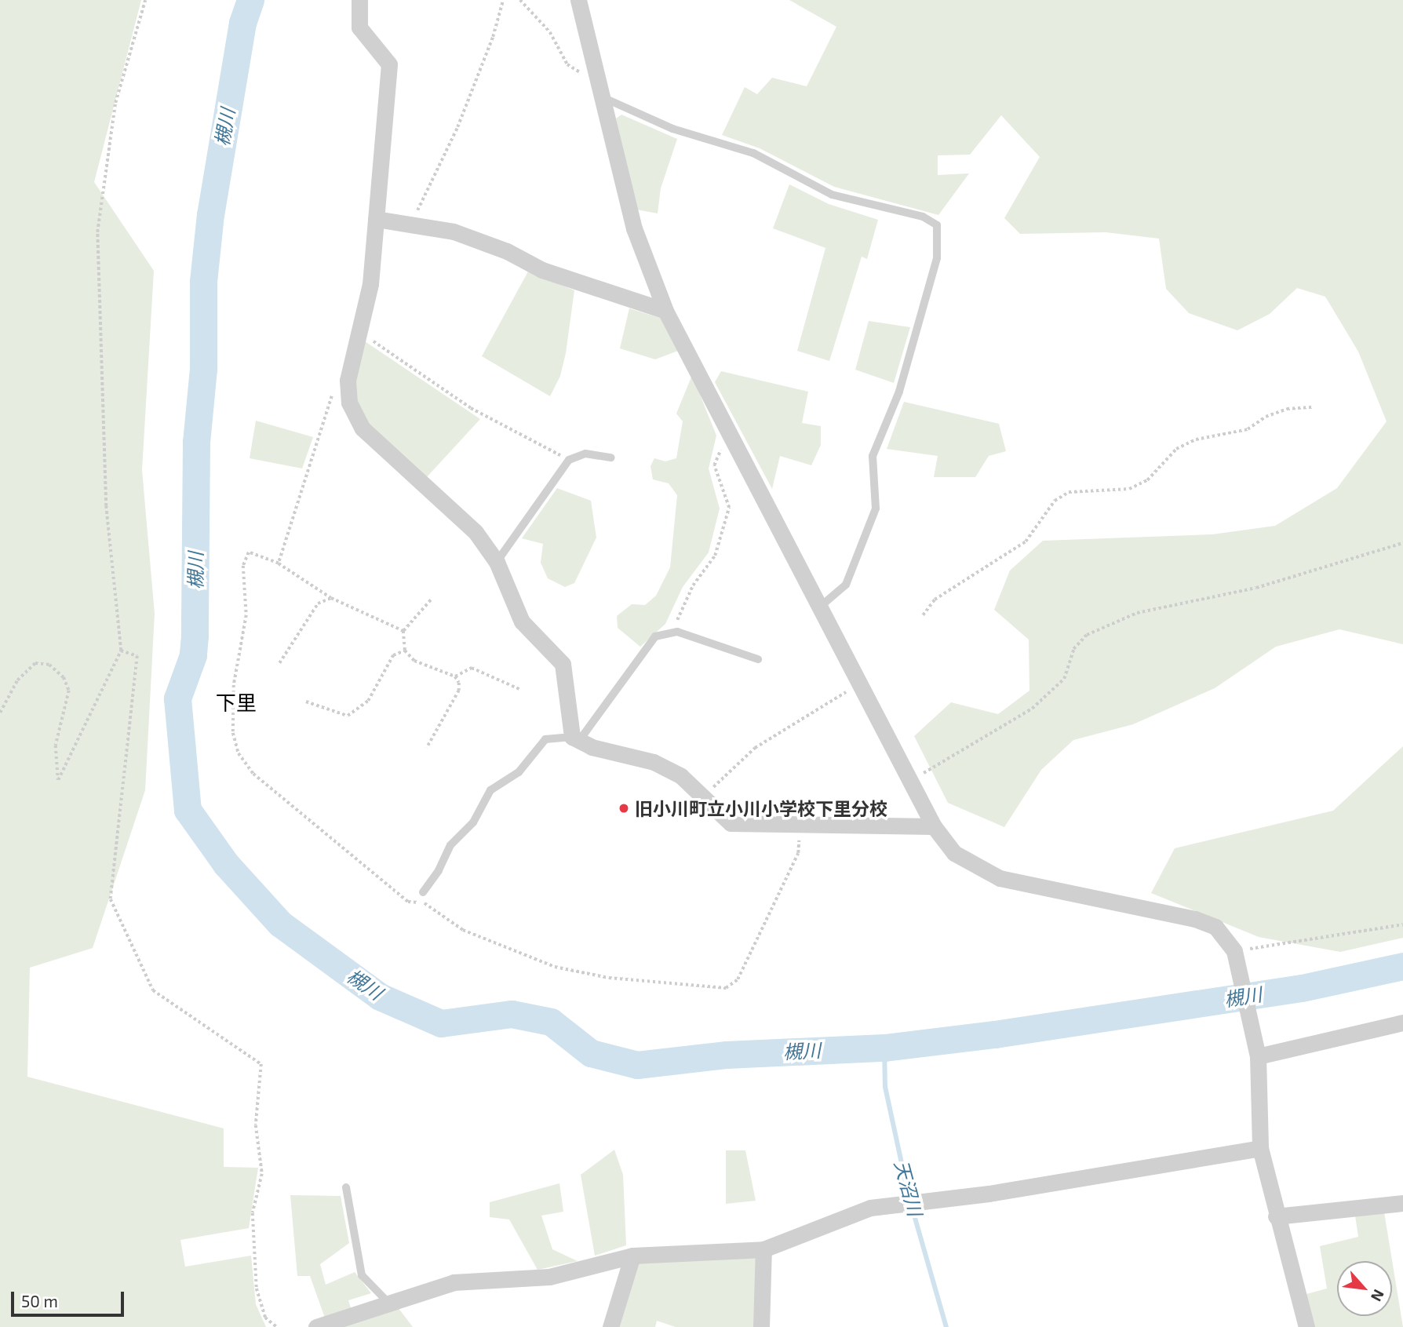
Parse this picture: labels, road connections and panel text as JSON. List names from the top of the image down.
{
  "districts": ["下里"],
  "water": ["槻川", "天沼川"],
  "places": ["旧小川町立小川小学校下里分校"],
  "scale_bar": "50 m",
  "north": "bottom right"
}
